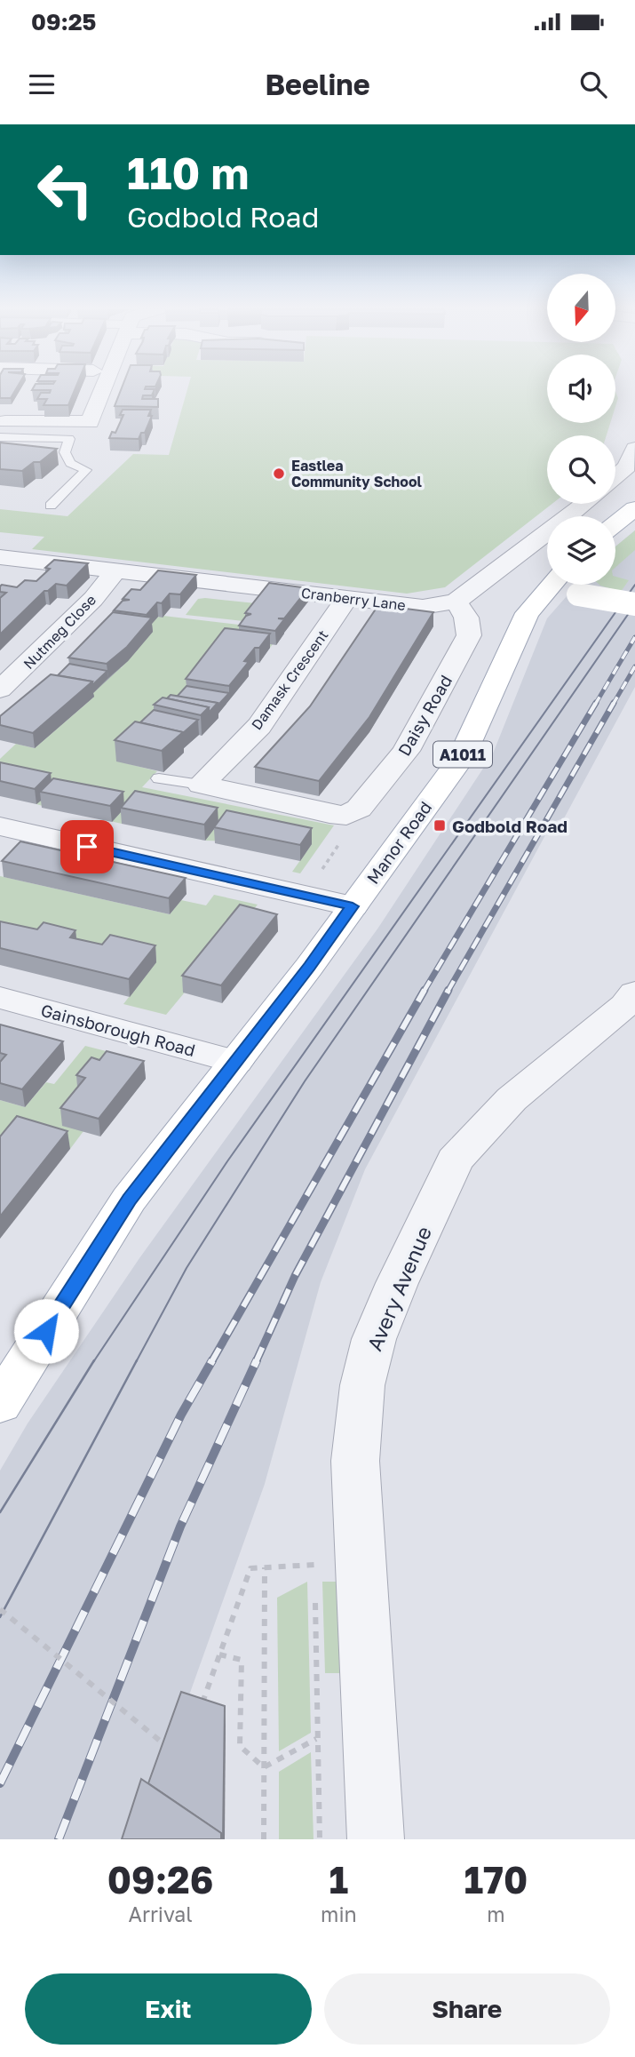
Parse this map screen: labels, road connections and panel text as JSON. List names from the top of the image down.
{
  "streets": {
    "main road": ["A1011", "Manor Road"],
    "street": [
      "Cranberry Lane",
      "Nutmeg Close",
      "Damask Crescent",
      "Daisy Road",
      "Gainsborough Road",
      "Avery Avenue"
    ]
  },
  "crossings": [
    ["Cranberry Lane", "Nutmeg Close"],
    ["Cranberry Lane", "Damask Crescent"],
    ["Cranberry Lane", "Daisy Road"],
    ["Manor Road", "Gainsborough Road"]
  ],
  "places": {
    "other": ["Eastlea Community School"],
    "transit": ["Godbold Road"]
  },
  "north": "bottom",
  "page": {
    "status": "09:25",
    "header": "Beeline",
    "turn": ["110 m", "Godbold Road"],
    "eta": [
      "09:26",
      "Arrival",
      "1",
      "min",
      "170",
      "m"
    ],
    "buttons": ["Exit", "Share"]
  }
}
